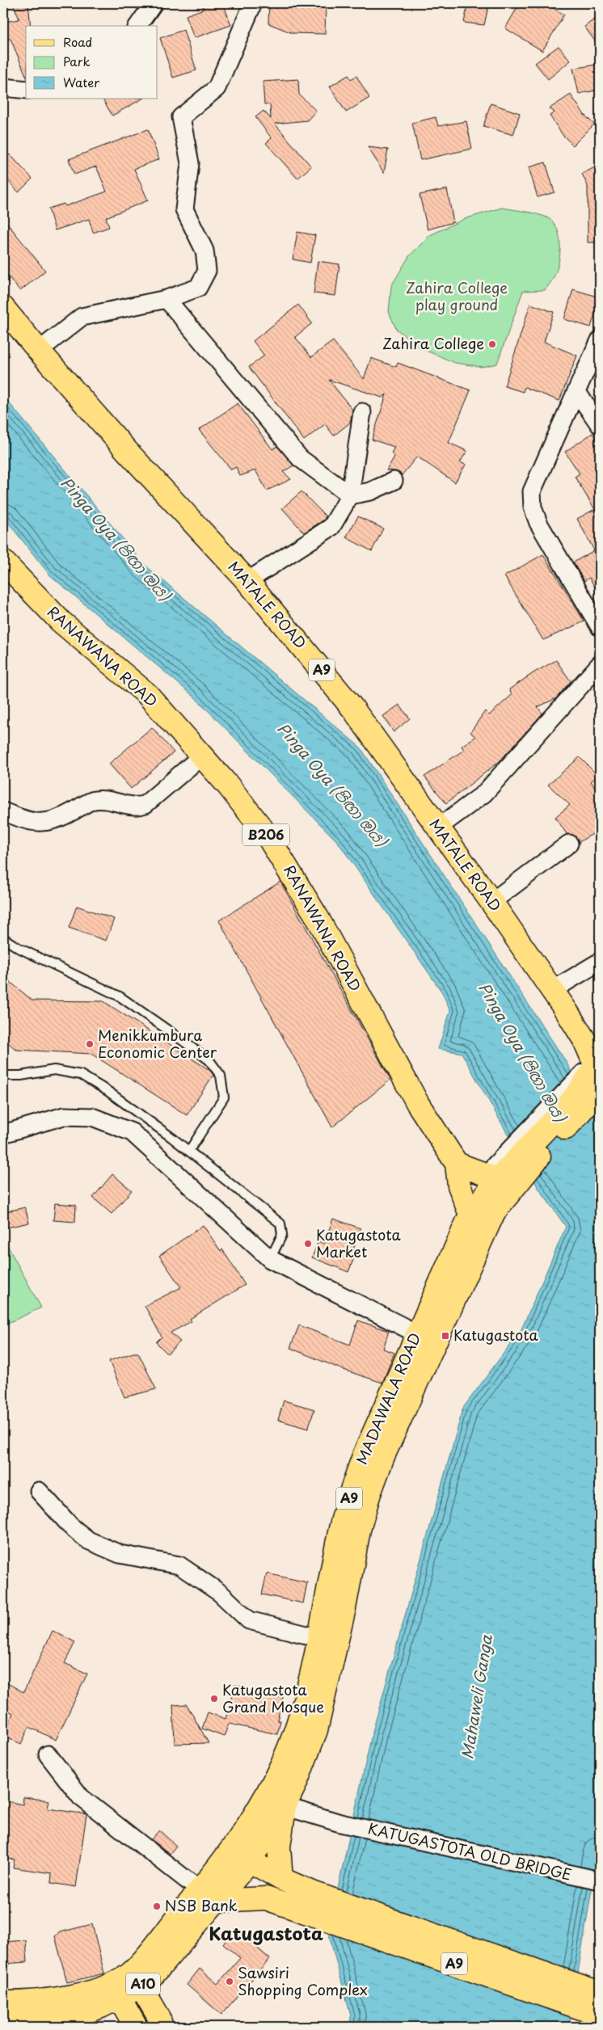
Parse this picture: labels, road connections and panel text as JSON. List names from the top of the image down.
{
  "streets": {
    "main road": [
      "MATALE ROAD",
      "RANAWANA ROAD",
      "A9",
      "B206",
      "MADAWALA ROAD",
      "A10"
    ],
    "street": ["KATUGASTOTA OLD BRIDGE"]
  },
  "crossings": [
    ["MATALE ROAD", "MADAWALA ROAD"],
    ["RANAWANA ROAD", "B206"],
    ["B206", "MADAWALA ROAD"],
    ["MADAWALA ROAD", "KATUGASTOTA OLD BRIDGE"],
    ["MADAWALA ROAD", "A10"]
  ],
  "districts": ["Katugastota"],
  "water": ["Pinga Oya (පිඟා ඔය)", "Mahaweli Ganga"],
  "parks": ["Zahira College play ground"],
  "places": {
    "other": [
      "Zahira College",
      "Menikkumbura Economic Center",
      "Katugastota Market",
      "Katugastota Grand Mosque",
      "NSB Bank",
      "Sawsiri Shopping Complex"
    ],
    "transit": ["Katugastota"]
  },
  "legend": ["Road", "Park", "Water"]
}
